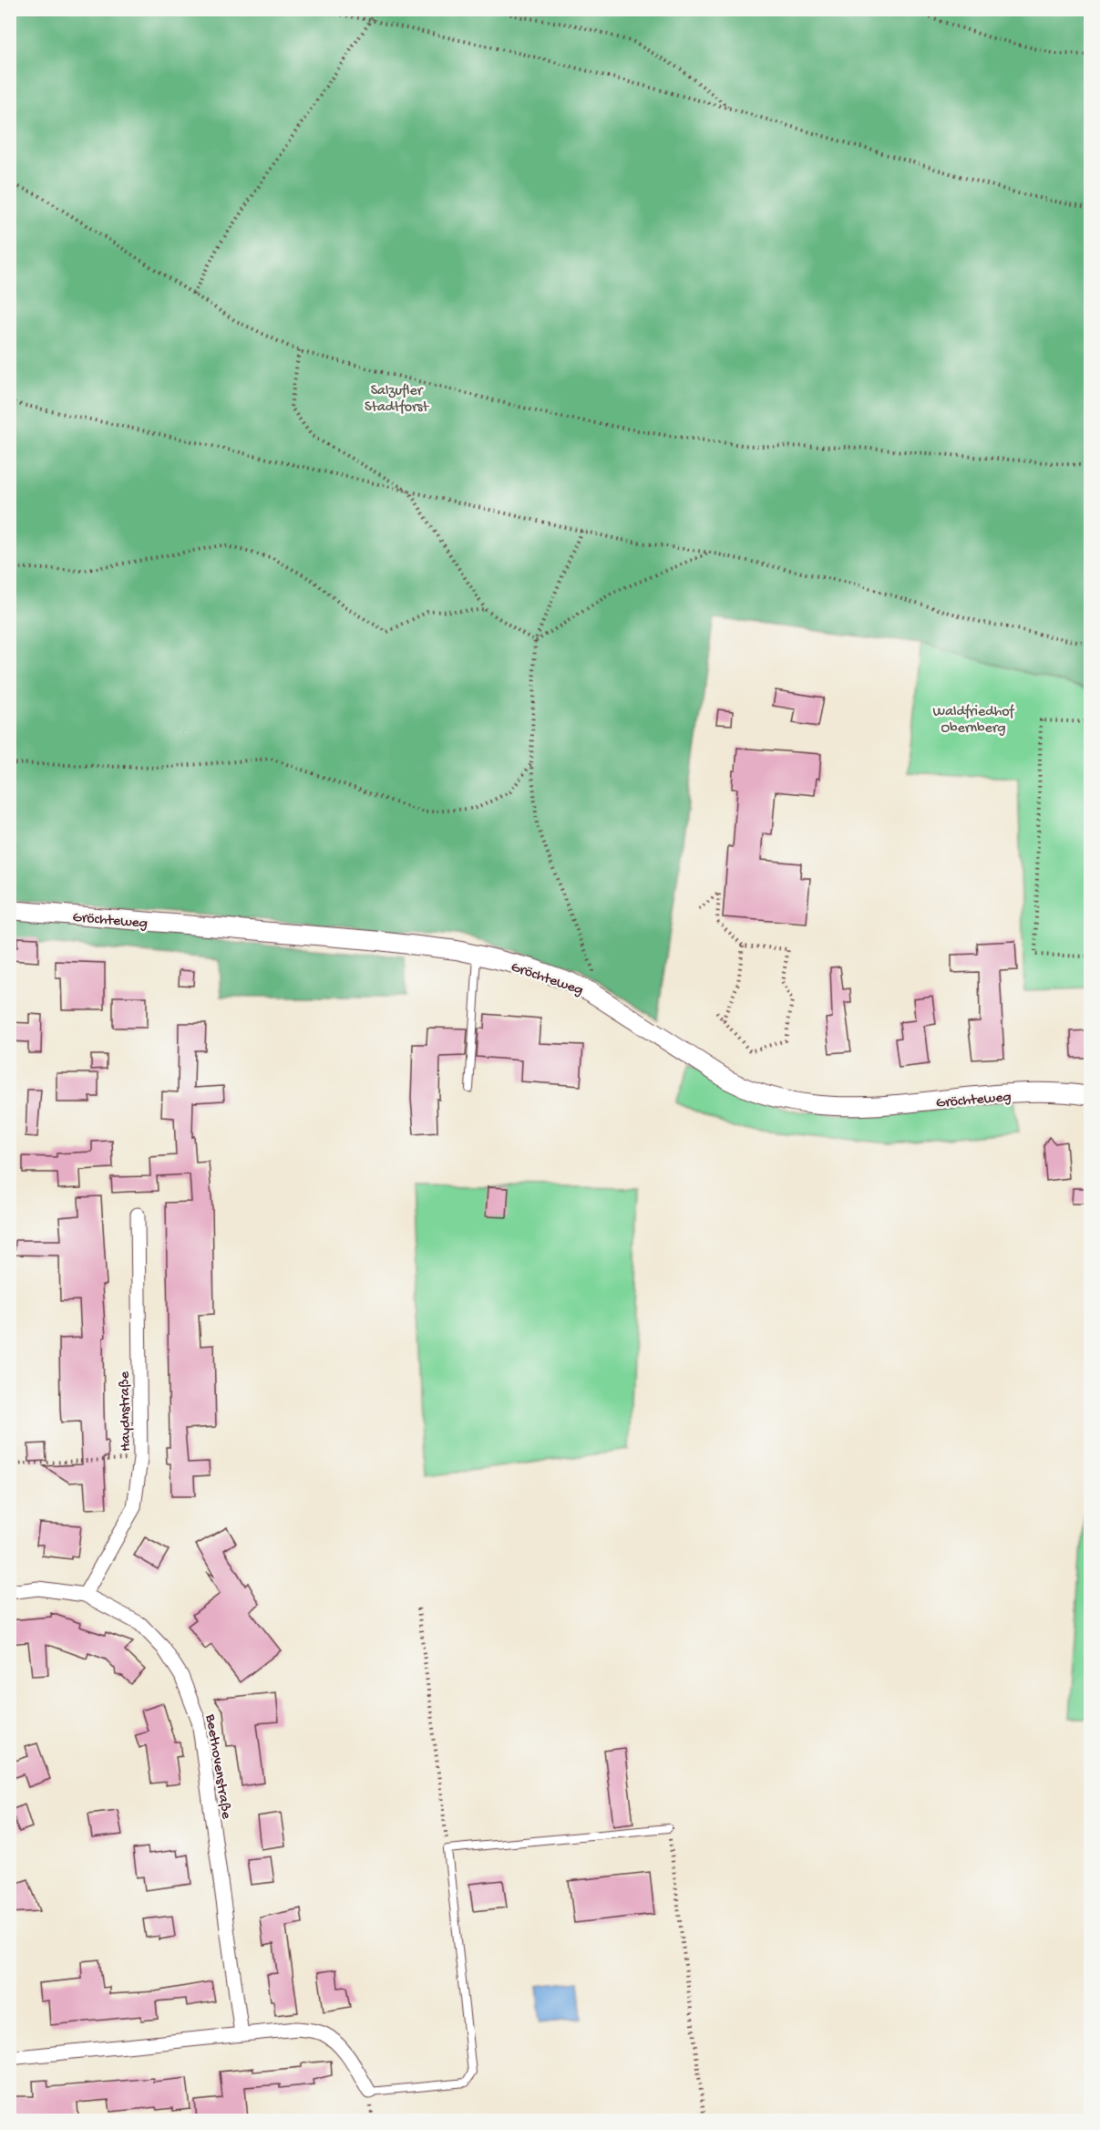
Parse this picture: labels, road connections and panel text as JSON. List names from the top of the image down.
{
  "streets": {
    "street": ["Gröchteweg", "Haydnstraße", "Beethovenstraße"]
  },
  "crossings": [
    ["Haydnstraße", "Beethovenstraße"]
  ],
  "parks": ["Salzufler Stadtforst", "Waldfriedhof Obernberg"]
}
